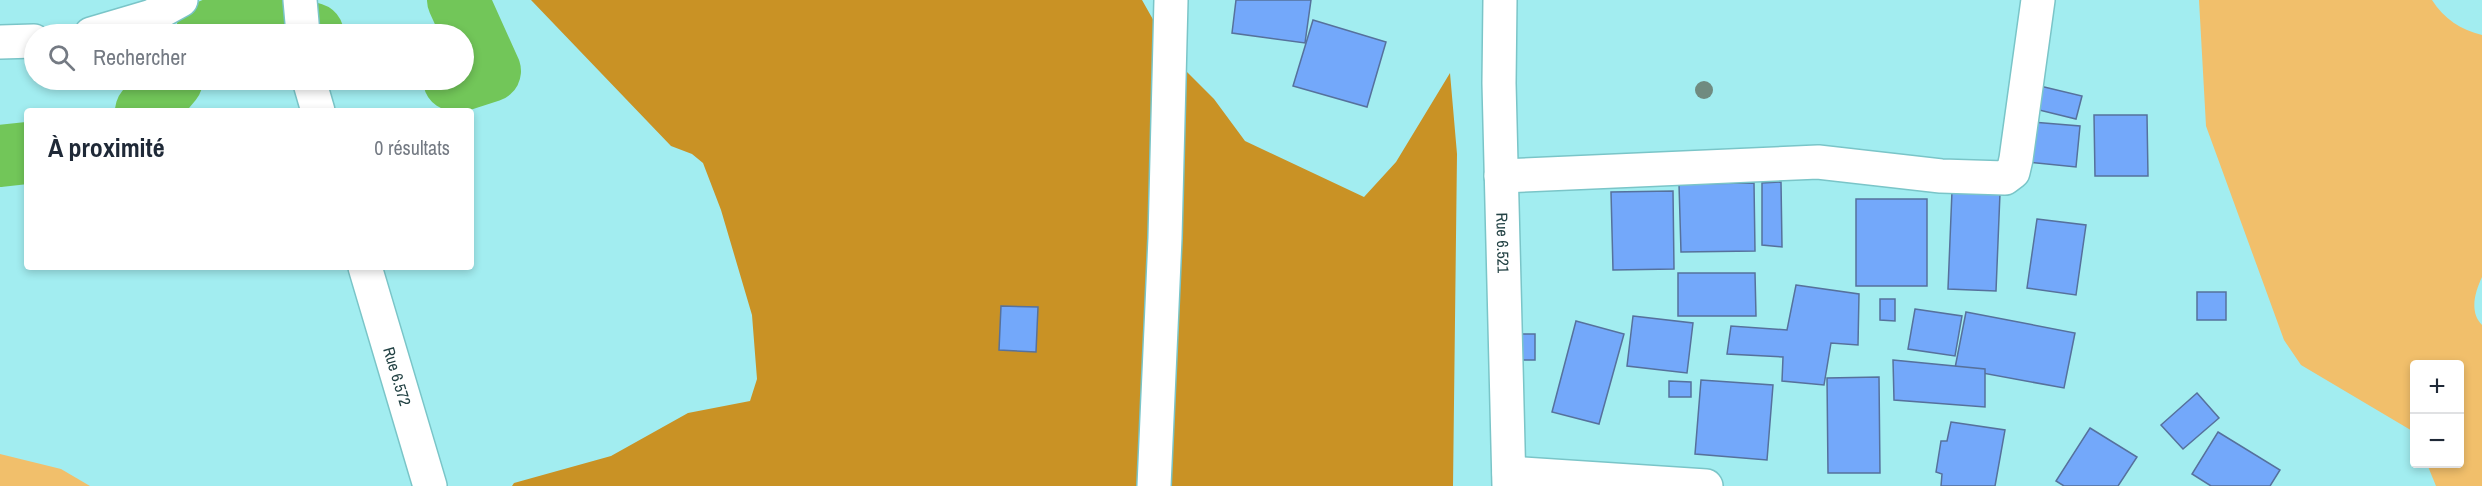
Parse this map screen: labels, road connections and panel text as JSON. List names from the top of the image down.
{
  "streets": {
    "street": ["Rue 6.521", "Rue 6.572"]
  },
  "page": {
    "search": "Rechercher",
    "heading": ["À proximité", "0 résultats"],
    "map_buttons": ["+", "−"]
  }
}
